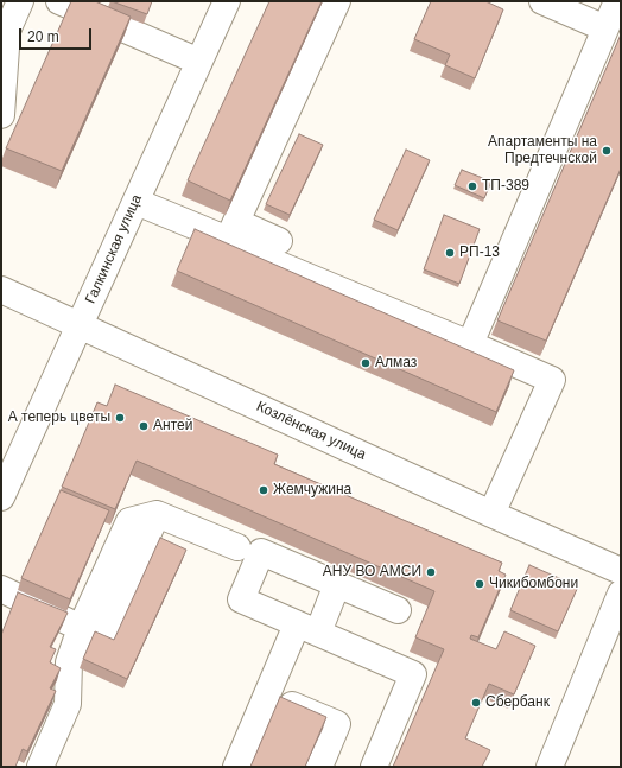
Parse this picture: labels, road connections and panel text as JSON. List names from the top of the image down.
{
  "streets": {
    "street": ["Галкинская улица", "Козлёнская улица"]
  },
  "crossings": [
    ["Галкинская улица", "Козлёнская улица"]
  ],
  "places": [
    "Апартаменты на Предтечнской",
    "ТП-389",
    "РП-13",
    "Алмаз",
    "А теперь цветы",
    "Антей",
    "Жемчужина",
    "АНУ ВО АМСИ",
    "Чикибомбони",
    "Сбербанк"
  ],
  "scale_bar": "20 m"
}
